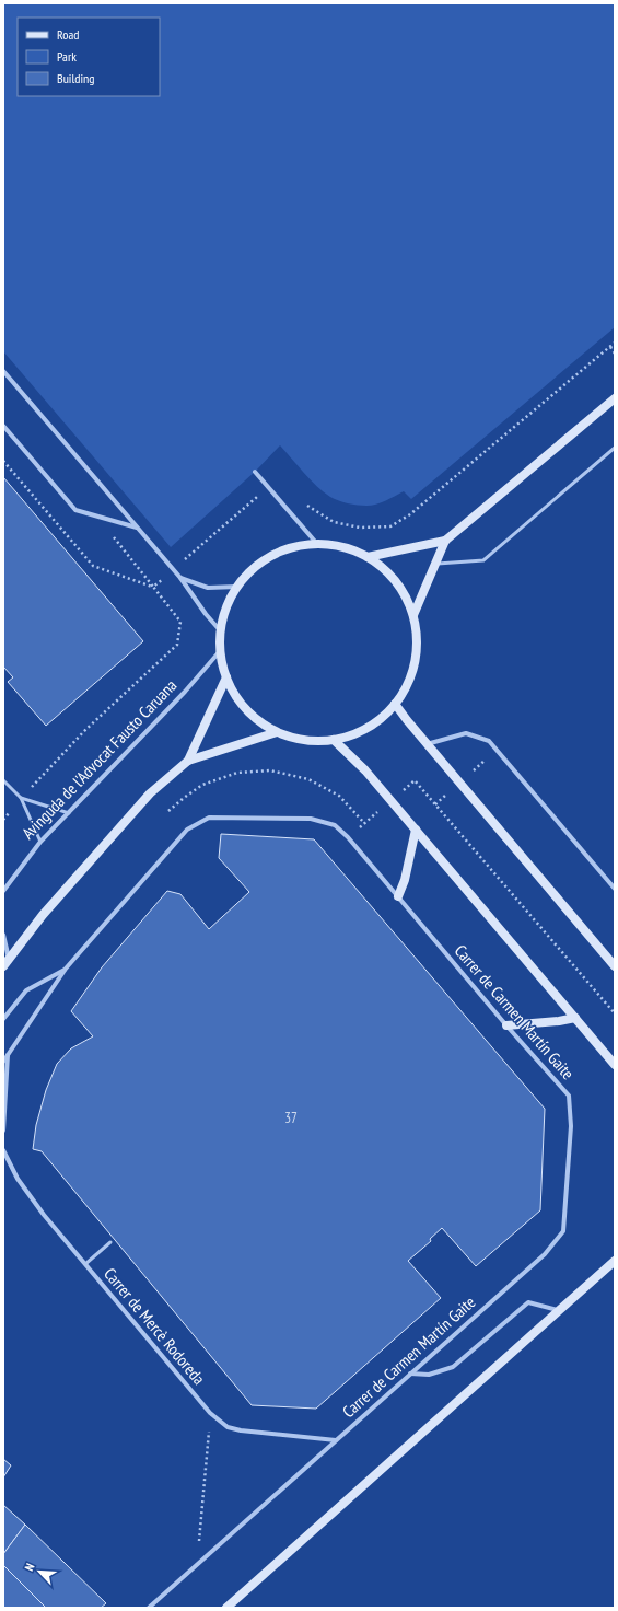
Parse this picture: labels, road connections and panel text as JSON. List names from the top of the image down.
{
  "streets": {
    "street": ["Avinguda de l'Advocat Fausto Caruana", "Carrer de Carmen Martín Gaite", "Carrer de Mercè Rodoreda"]
  },
  "crossings": [
    ["Carrer de Carmen Martín Gaite", "Carrer de Mercè Rodoreda"]
  ],
  "house_numbers": ["37"],
  "legend": ["Road", "Park", "Building"],
  "north": "top left"
}
